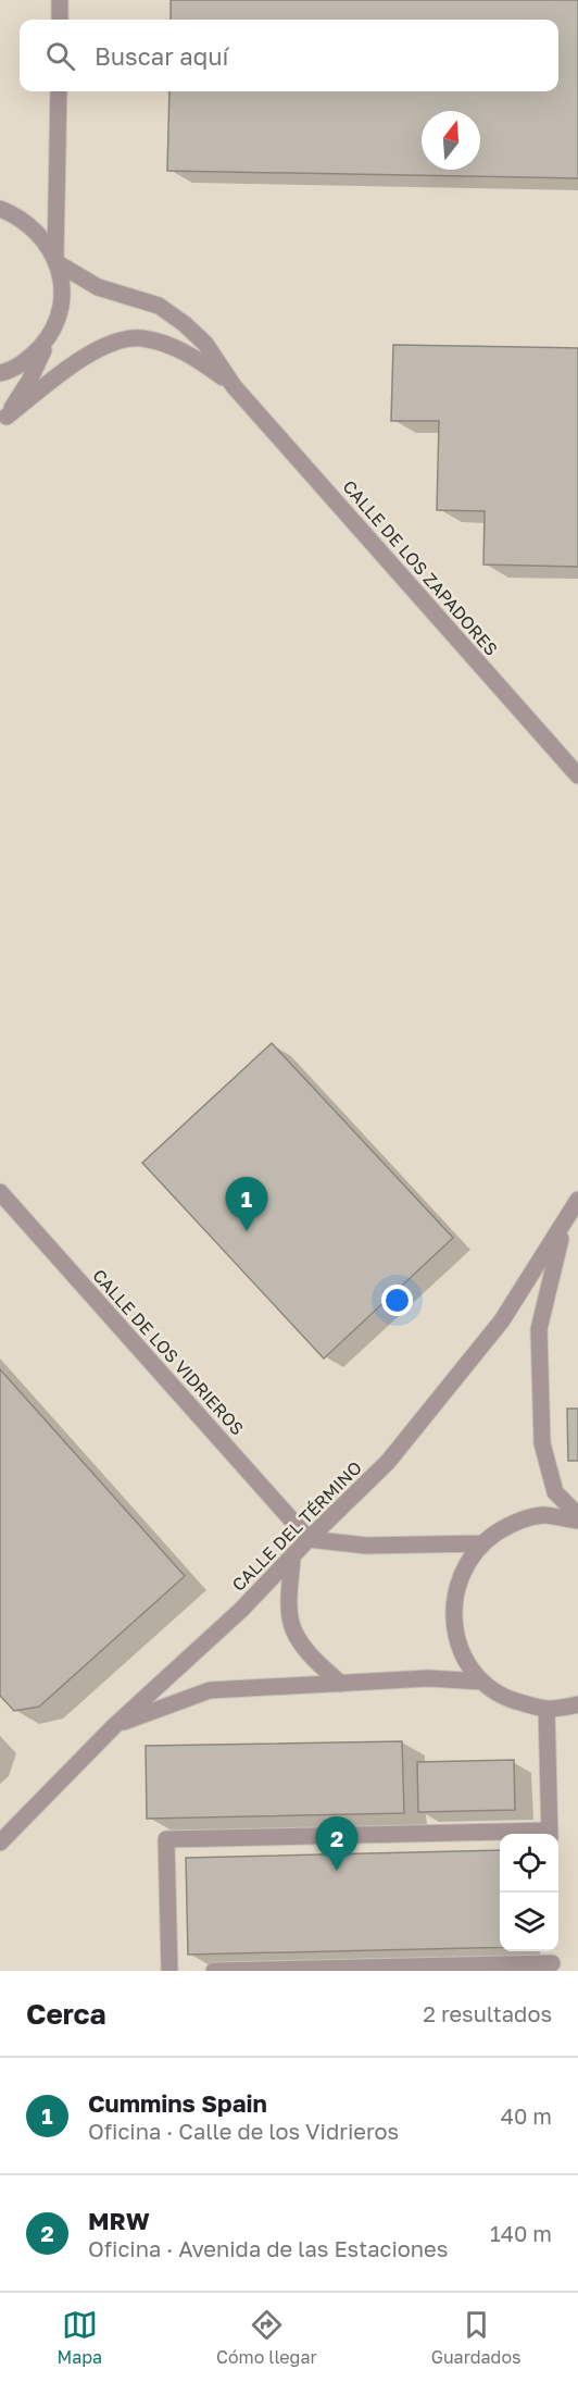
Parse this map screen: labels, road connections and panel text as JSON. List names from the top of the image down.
{
  "streets": {
    "street": ["CALLE DE LOS ZAPADORES", "CALLE DE LOS VIDRIEROS", "CALLE DEL TÉRMINO"]
  },
  "crossings": [
    ["CALLE DE LOS VIDRIEROS", "CALLE DEL TÉRMINO"]
  ],
  "north": "top",
  "page": {
    "search": "Buscar aquí",
    "pins": ["1", "2"],
    "heading": ["Cerca", "2 resultados"],
    "list": [
      {
        "mark": "1",
        "name": "Cummins Spain",
        "note": "Oficina · Calle de los Vidrieros",
        "value": "40 m"
      },
      {
        "mark": "2",
        "name": "MRW",
        "note": "Oficina · Avenida de las Estaciones",
        "value": "140 m"
      }
    ],
    "nav": ["Mapa", "Cómo llegar", "Guardados"]
  }
}
